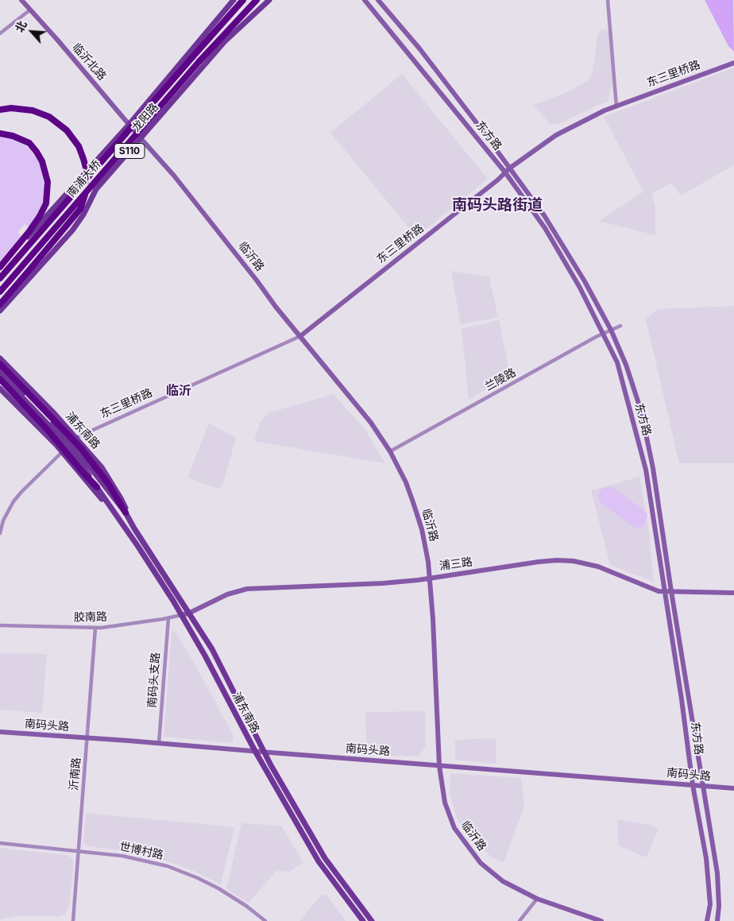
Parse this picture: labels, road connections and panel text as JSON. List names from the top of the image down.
{
  "streets": {
    "highway": ["南浦大桥"],
    "main road": ["龙阳路", "S110", "浦东南路"],
    "street": [
      "临沂北路",
      "东三里桥路",
      "东方路",
      "临沂路",
      "兰陵路",
      "浦三路",
      "胶南路",
      "南码头支路",
      "南码头路",
      "沂南路",
      "世博村路"
    ]
  },
  "crossings": [
    ["临沂北路", "龙阳路"],
    ["临沂北路", "临沂路"],
    ["东三里桥路", "东方路"],
    ["东三里桥路", "临沂路"],
    ["东三里桥路", "浦东南路"],
    ["龙阳路", "临沂路"],
    ["东方路", "兰陵路"],
    ["东方路", "浦三路"],
    ["东方路", "南码头路"],
    ["临沂路", "兰陵路"],
    ["临沂路", "浦三路"],
    ["临沂路", "南码头路"],
    ["浦东南路", "浦三路"],
    ["浦东南路", "胶南路"],
    ["浦东南路", "南码头路"],
    ["浦三路", "胶南路"],
    ["胶南路", "南码头支路"],
    ["胶南路", "沂南路"],
    ["南码头支路", "南码头路"],
    ["南码头路", "沂南路"],
    ["沂南路", "世博村路"]
  ],
  "districts": ["南码头路街道", "临沂"],
  "north": "top left"
}
